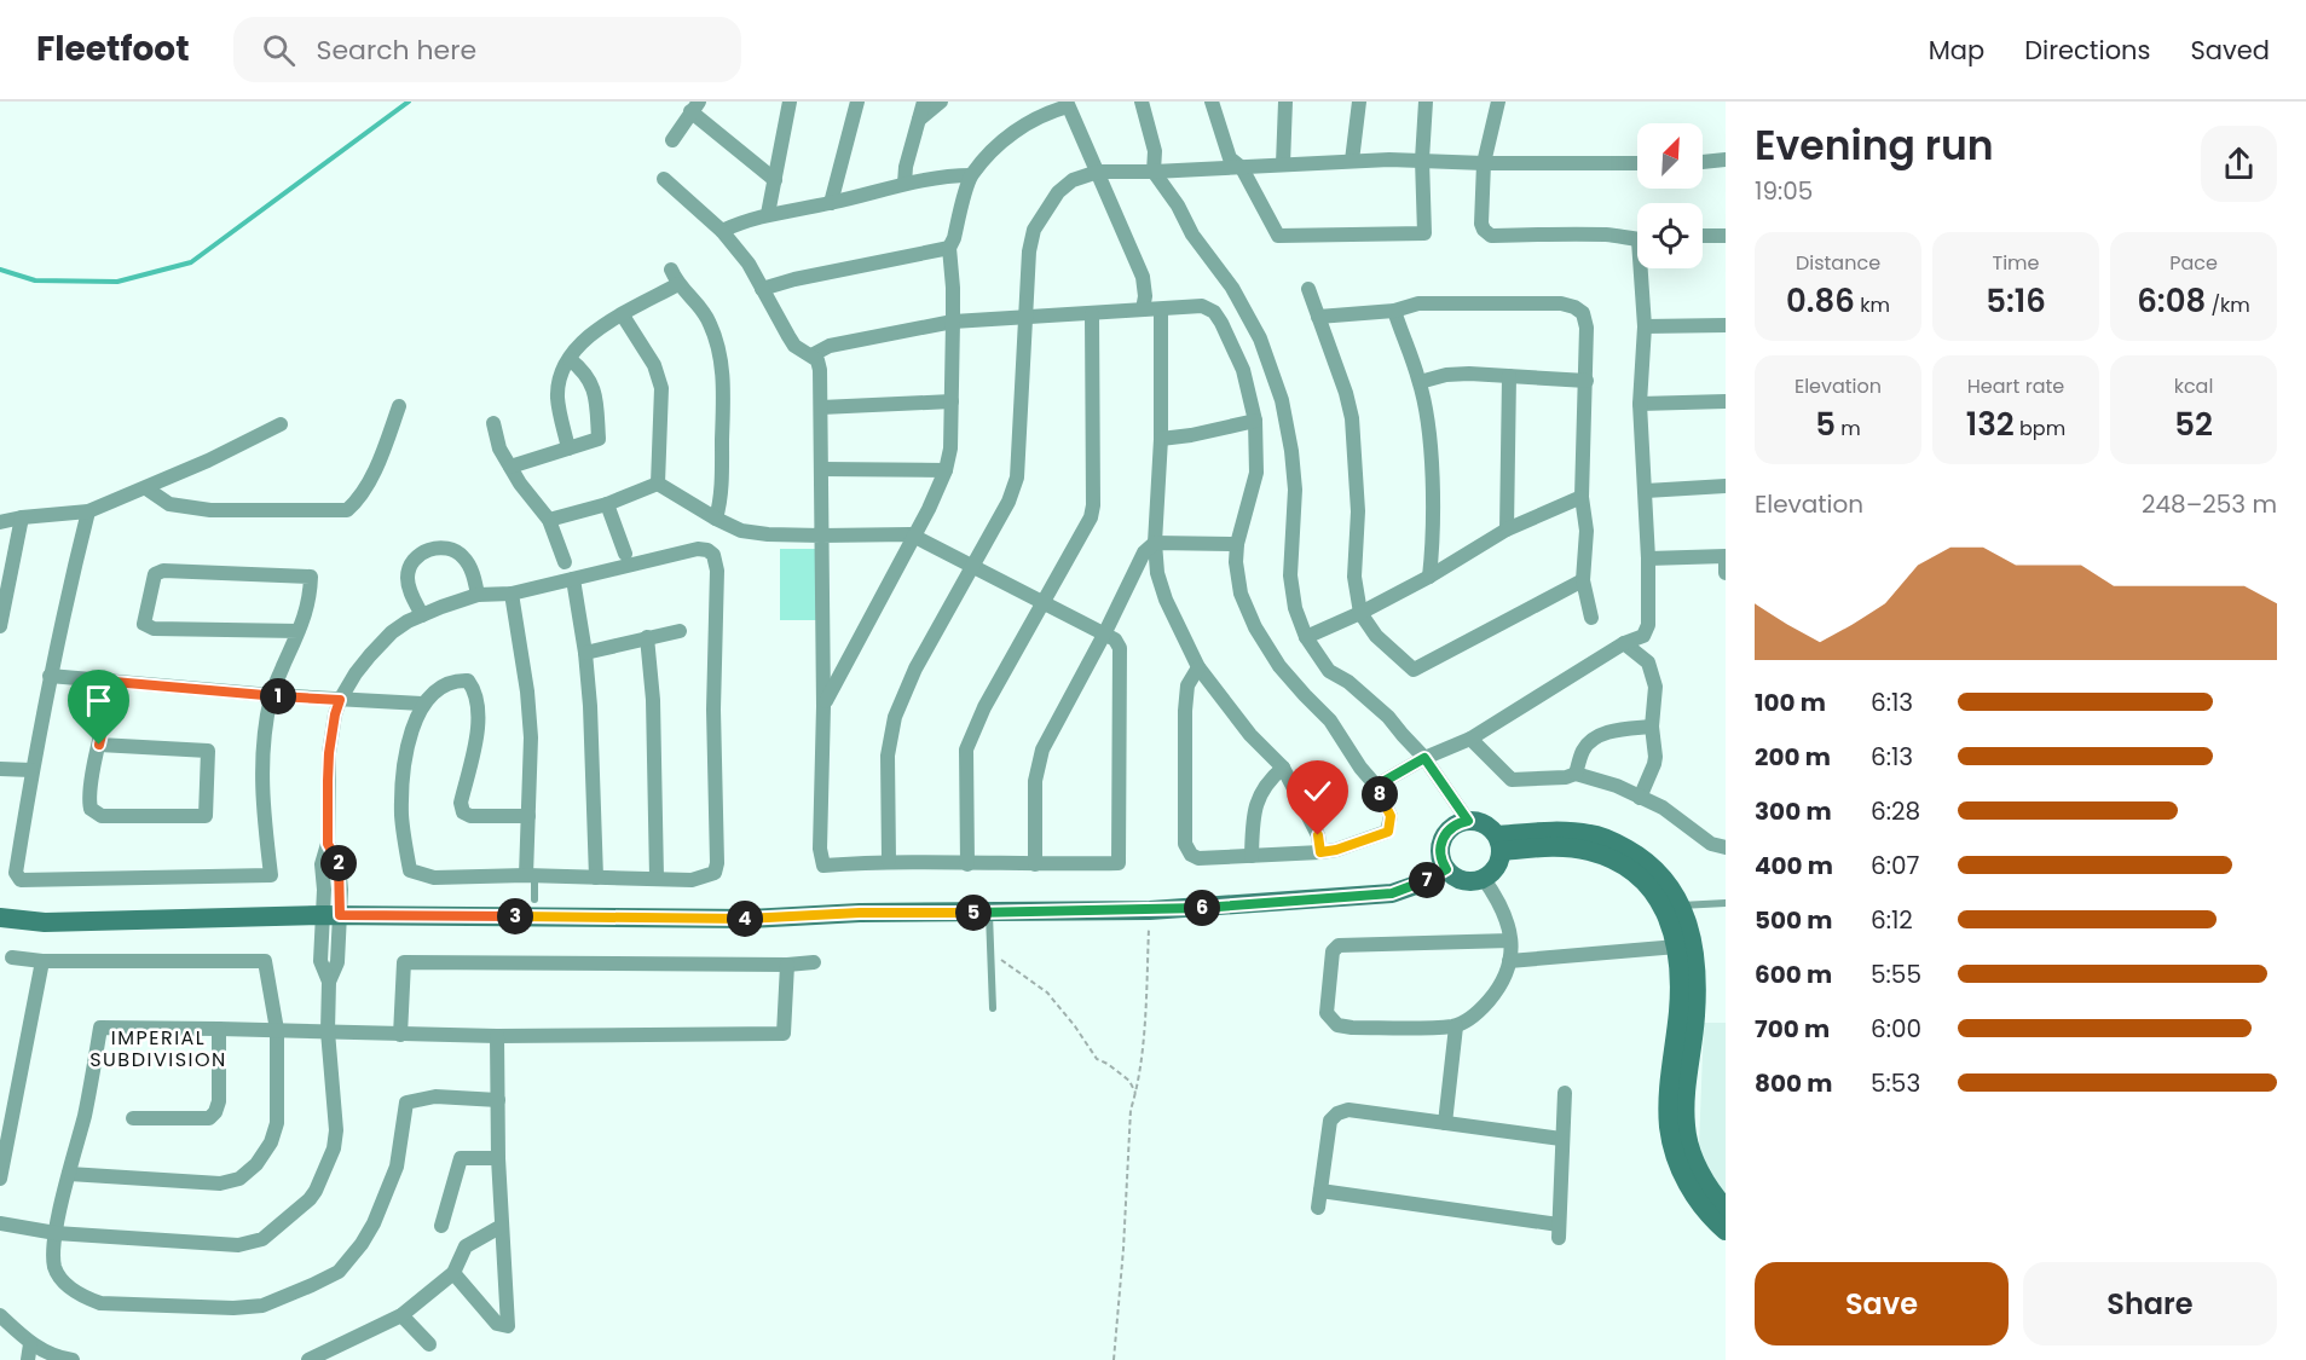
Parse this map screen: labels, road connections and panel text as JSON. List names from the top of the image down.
{
  "districts": ["IMPERIAL SUBDIVISION"],
  "north": "top right",
  "page": {
    "header": "Fleetfoot",
    "search": "Search here",
    "nav": ["Map", "Directions", "Saved"],
    "heading": ["Evening run", "19:05"],
    "stats": [
      ["Distance", "0.86 km"],
      ["Time", "5:16"],
      ["Pace", "6:08 /km"],
      ["Elevation", "5 m"],
      ["Heart rate", "132 bpm"],
      ["kcal", "52"]
    ],
    "chart": ["Elevation", "248–253 m"],
    "list": [
      {
        "name": "100 m",
        "note": "6:13"
      },
      {
        "name": "200 m",
        "note": "6:13"
      },
      {
        "name": "300 m",
        "note": "6:28"
      },
      {
        "name": "400 m",
        "note": "6:07"
      },
      {
        "name": "500 m",
        "note": "6:12"
      },
      {
        "name": "600 m",
        "note": "5:55"
      },
      {
        "name": "700 m",
        "note": "6:00"
      },
      {
        "name": "800 m",
        "note": "5:53"
      }
    ],
    "pins": [
      "1",
      "8",
      "2",
      "7",
      "6",
      "5",
      "3",
      "4"
    ],
    "buttons": ["Save", "Share"]
  }
}
